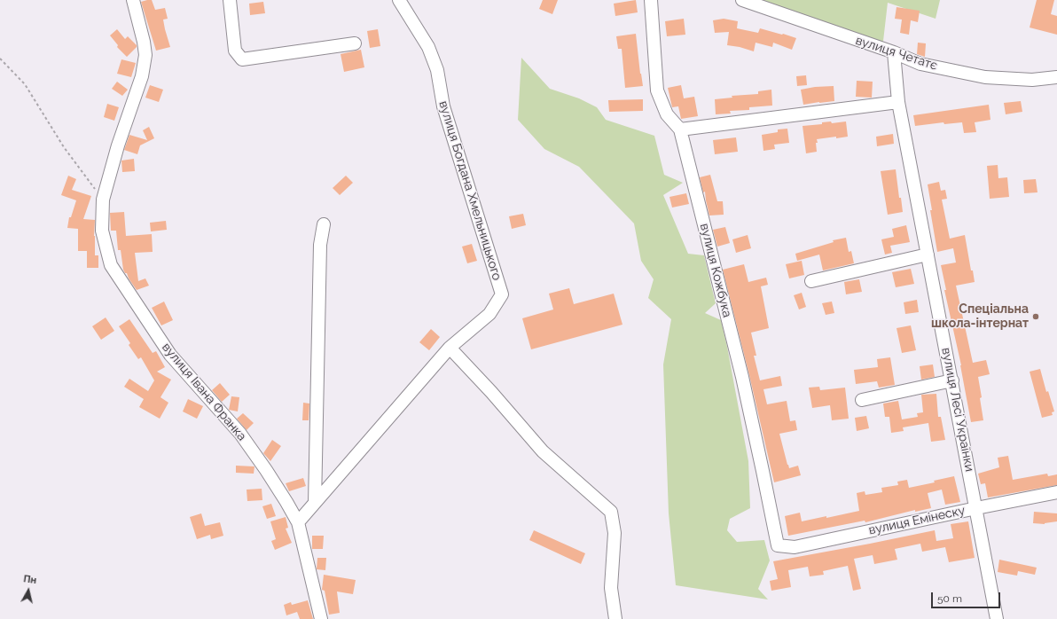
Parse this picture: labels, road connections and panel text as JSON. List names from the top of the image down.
{
  "streets": {
    "street": [
      "вулиця Четатє",
      "вулиця Богдана Хмельницького",
      "вулиця Кожбука",
      "вулиця Івана Франка",
      "вулиця Лесі Українки",
      "вулиця Емінеску"
    ]
  },
  "crossings": [
    ["вулиця Четатє", "вулиця Лесі Українки"],
    ["вулиця Богдана Хмельницького", "вулиця Івана Франка"],
    ["вулиця Кожбука", "вулиця Емінеску"],
    ["вулиця Лесі Українки", "вулиця Емінеску"]
  ],
  "places": ["Спеціальна школа-інтернат"],
  "scale_bar": "50 m",
  "north": "top"
}
